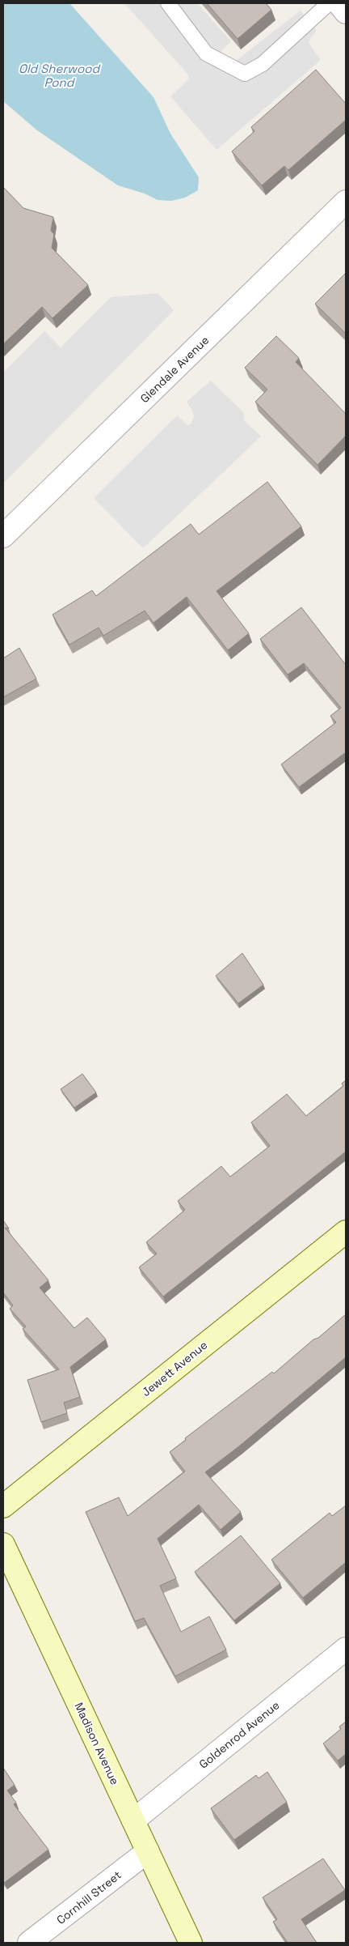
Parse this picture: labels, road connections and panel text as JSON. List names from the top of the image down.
{
  "streets": {
    "main road": ["Jewett Avenue", "Madison Avenue"],
    "street": ["Glendale Avenue", "Goldenrod Avenue", "Cornhill Street"]
  },
  "crossings": [
    ["Goldenrod Avenue", "Madison Avenue"],
    ["Madison Avenue", "Cornhill Street"]
  ],
  "water": ["Old Sherwood Pond"]
}
